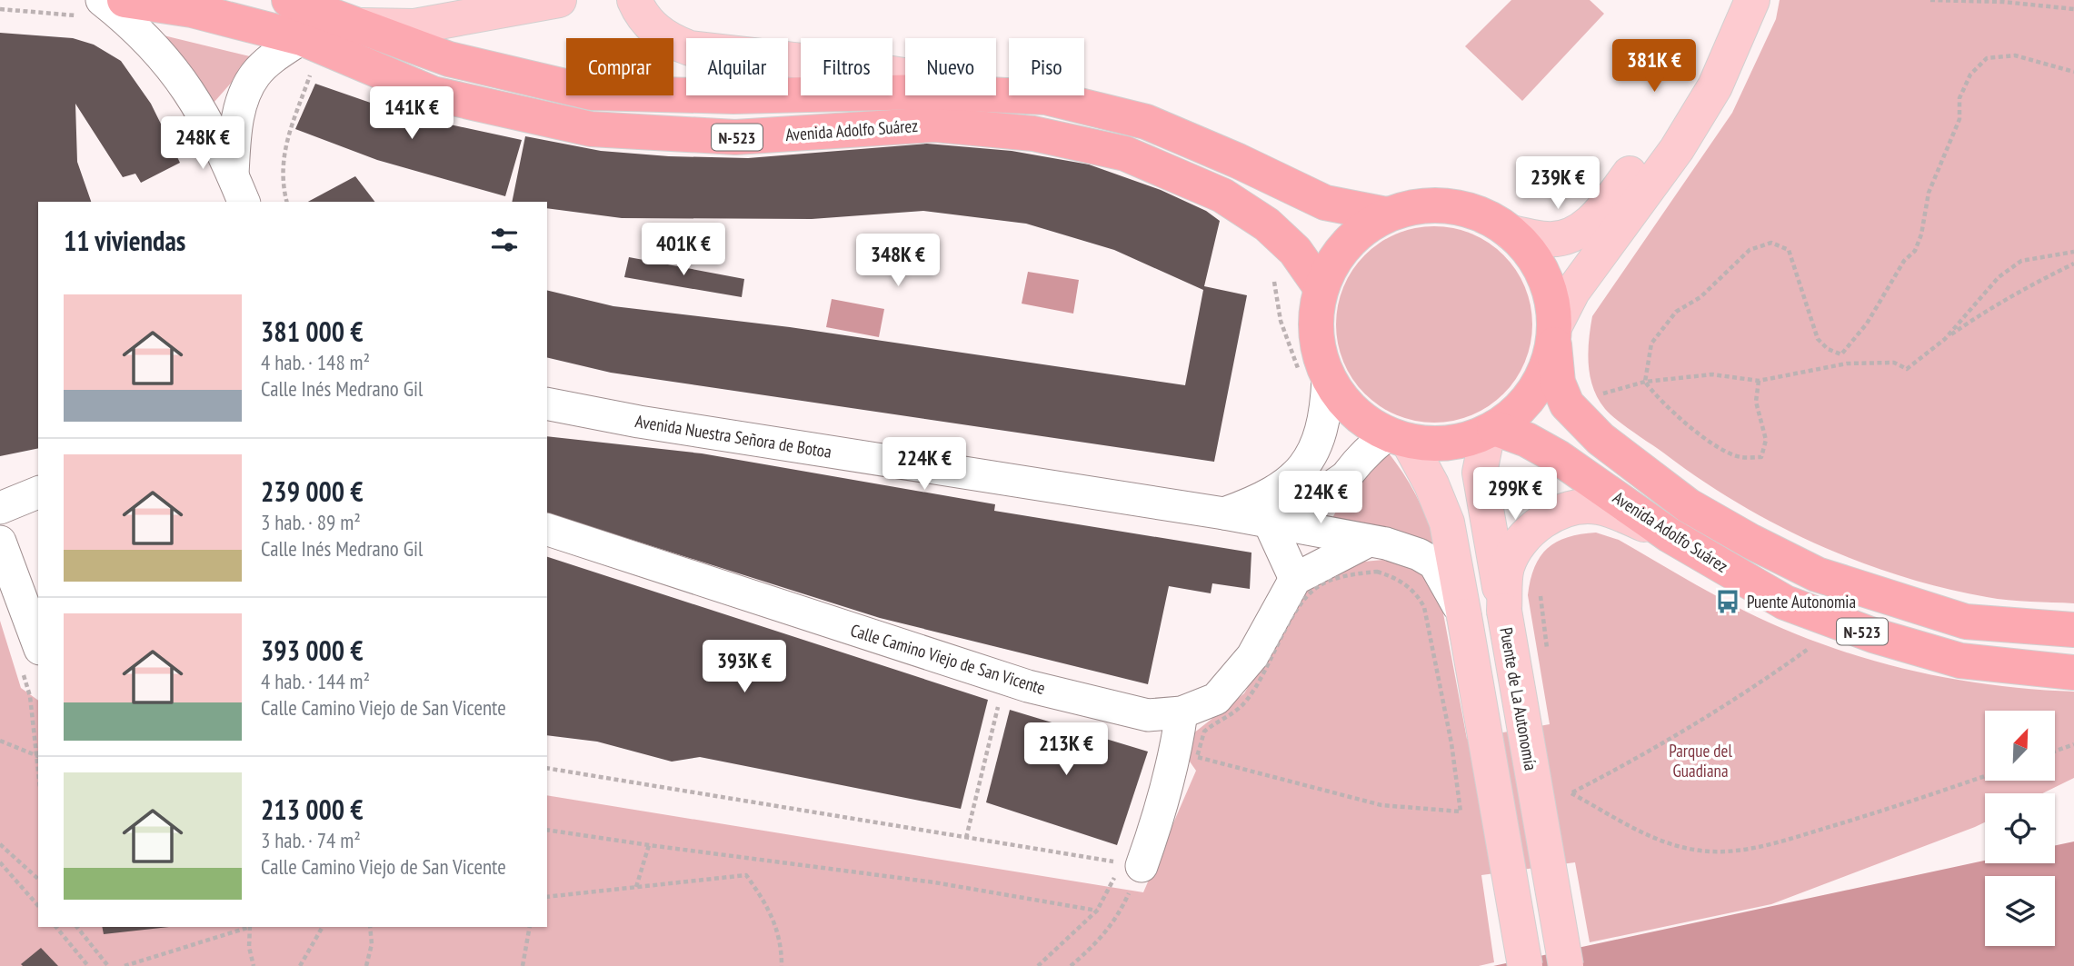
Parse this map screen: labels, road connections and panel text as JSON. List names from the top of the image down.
{
  "streets": {
    "highway": ["Avenida Adolfo Suárez", "N-523"],
    "main road": ["Puente de La Autonomía"],
    "street": ["Avenida Nuestra Señora de Botoa", "Calle Camino Viejo de San Vicente"]
  },
  "crossings": [
    ["Avenida Adolfo Suárez", "Puente de La Autonomía"]
  ],
  "parks": ["Parque del Guadiana"],
  "places": {
    "bus stop": ["Puente Autonomia"]
  },
  "north": "top right",
  "page": {
    "chip": [
      "Comprar",
      "Alquilar",
      "Filtros",
      "Nuevo",
      "Piso"
    ],
    "price": [
      "381K €",
      "141K €",
      "248K €",
      "239K €",
      "401K €",
      "348K €",
      "224K €",
      "299K €",
      "224K €",
      "393K €",
      "213K €"
    ],
    "heading": "11 viviendas",
    "list": [
      {
        "name": "381 000 €",
        "note": "4 hab. · 148 m² · Calle Inés Medrano Gil"
      },
      {
        "name": "239 000 €",
        "note": "3 hab. · 89 m² · Calle Inés Medrano Gil"
      },
      {
        "name": "393 000 €",
        "note": "4 hab. · 144 m² · Calle Camino Viejo de San Vicente"
      },
      {
        "name": "213 000 €",
        "note": "3 hab. · 74 m² · Calle Camino Viejo de San Vicente"
      }
    ]
  }
}
